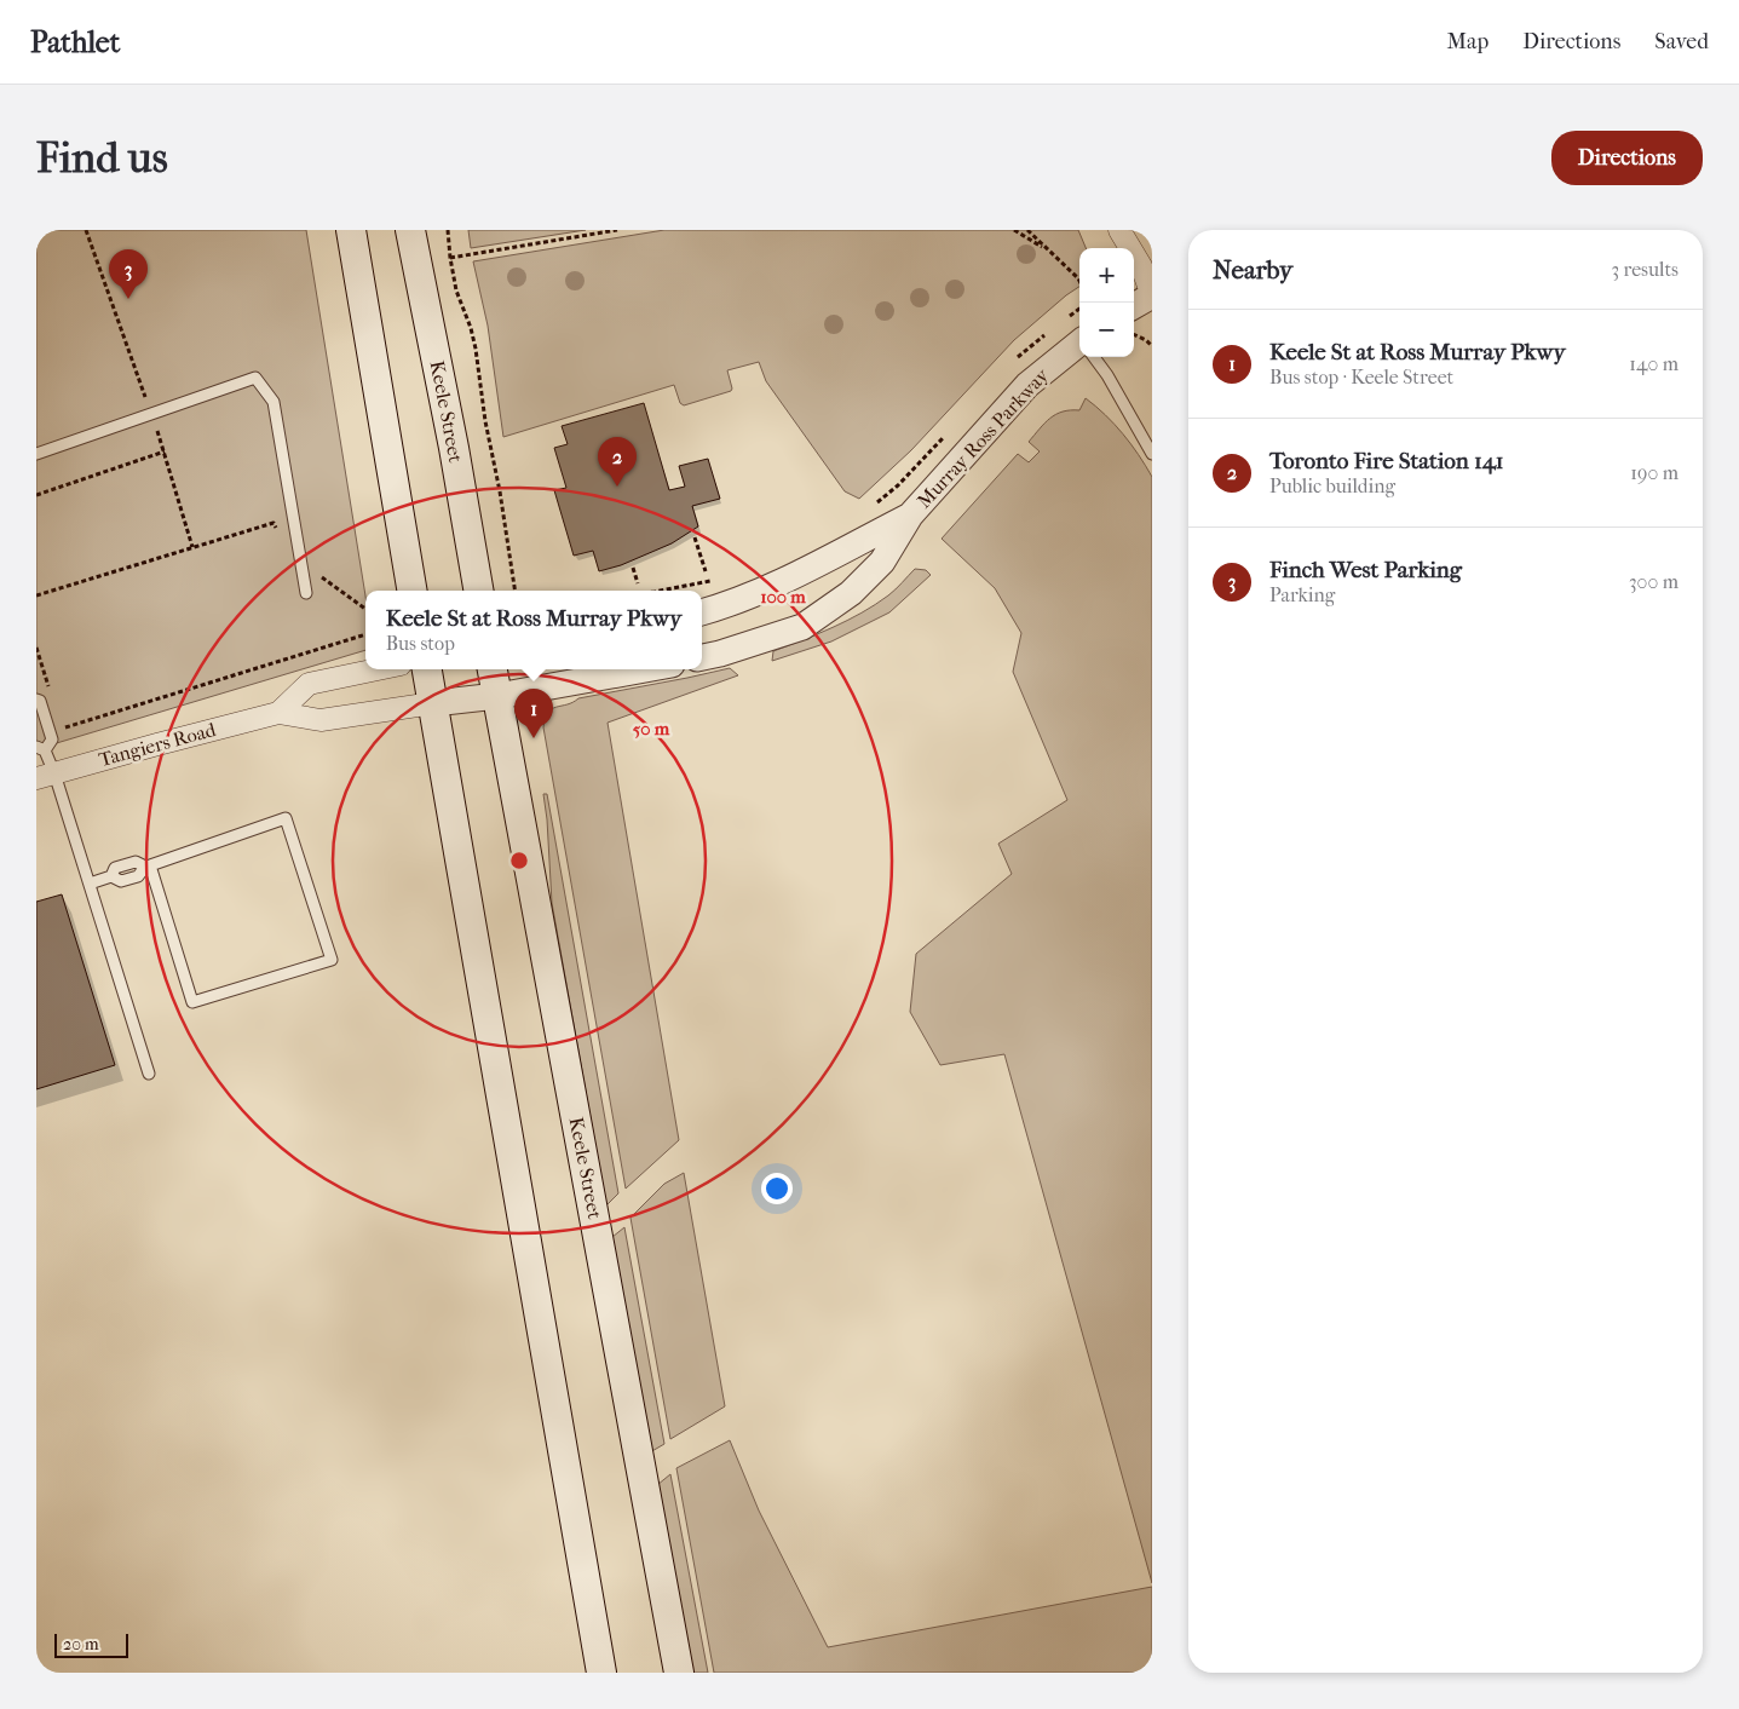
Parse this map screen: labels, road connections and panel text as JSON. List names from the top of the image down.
{
  "streets": {
    "main road": ["Keele Street"],
    "street": ["Murray Ross Parkway", "Tangiers Road"]
  },
  "scale_bar": "20 m",
  "page": {
    "header": "Pathlet",
    "nav": ["Map", "Directions", "Saved"],
    "buttons": "Directions",
    "title": "Find us",
    "heading": ["Nearby", "3 results"],
    "map_buttons": ["+", "−"],
    "pins": ["3", "2", "1"],
    "list": [
      {
        "mark": "1",
        "name": "Keele St at Ross Murray Pkwy",
        "note": "Bus stop · Keele Street",
        "value": "140 m"
      },
      {
        "mark": "2",
        "name": "Toronto Fire Station 141",
        "note": "Public building",
        "value": "190 m"
      },
      {
        "mark": "3",
        "name": "Finch West Parking",
        "note": "Parking",
        "value": "300 m"
      }
    ],
    "popup": ["Keele St at Ross Murray Pkwy", "Bus stop"],
    "scale": "20 m"
  },
  "rings": ["100 m", "50 m"]
}
